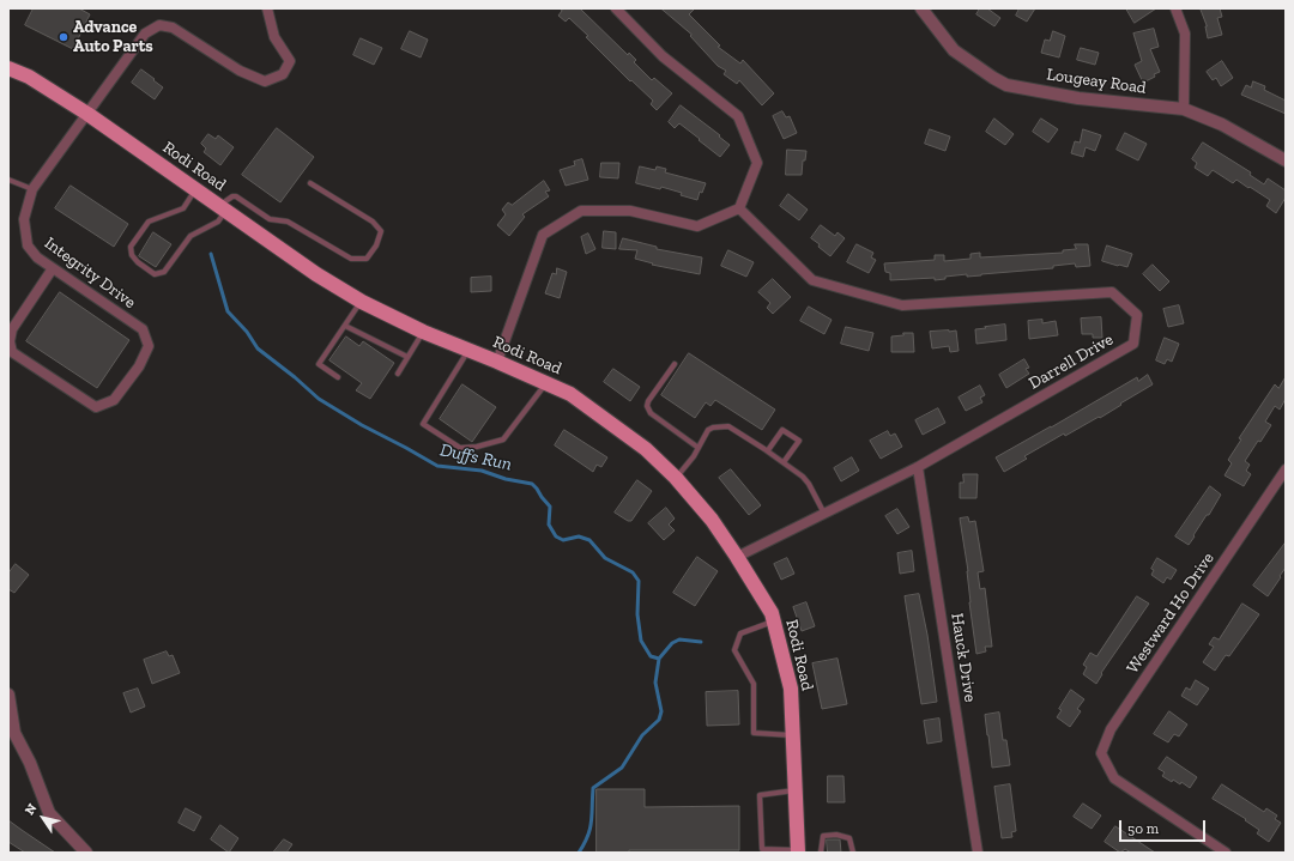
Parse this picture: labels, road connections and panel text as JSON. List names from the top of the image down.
{
  "streets": {
    "main road": ["Rodi Road"],
    "street": [
      "Lougeay Road",
      "Integrity Drive",
      "Darrell Drive",
      "Westward Ho Drive",
      "Hauck Drive"
    ]
  },
  "crossings": [
    ["Rodi Road", "Integrity Drive"],
    ["Rodi Road", "Darrell Drive"],
    ["Darrell Drive", "Hauck Drive"]
  ],
  "water": ["Duffs Run"],
  "places": ["Advance Auto Parts"],
  "scale_bar": "50 m",
  "north": "top left"
}
